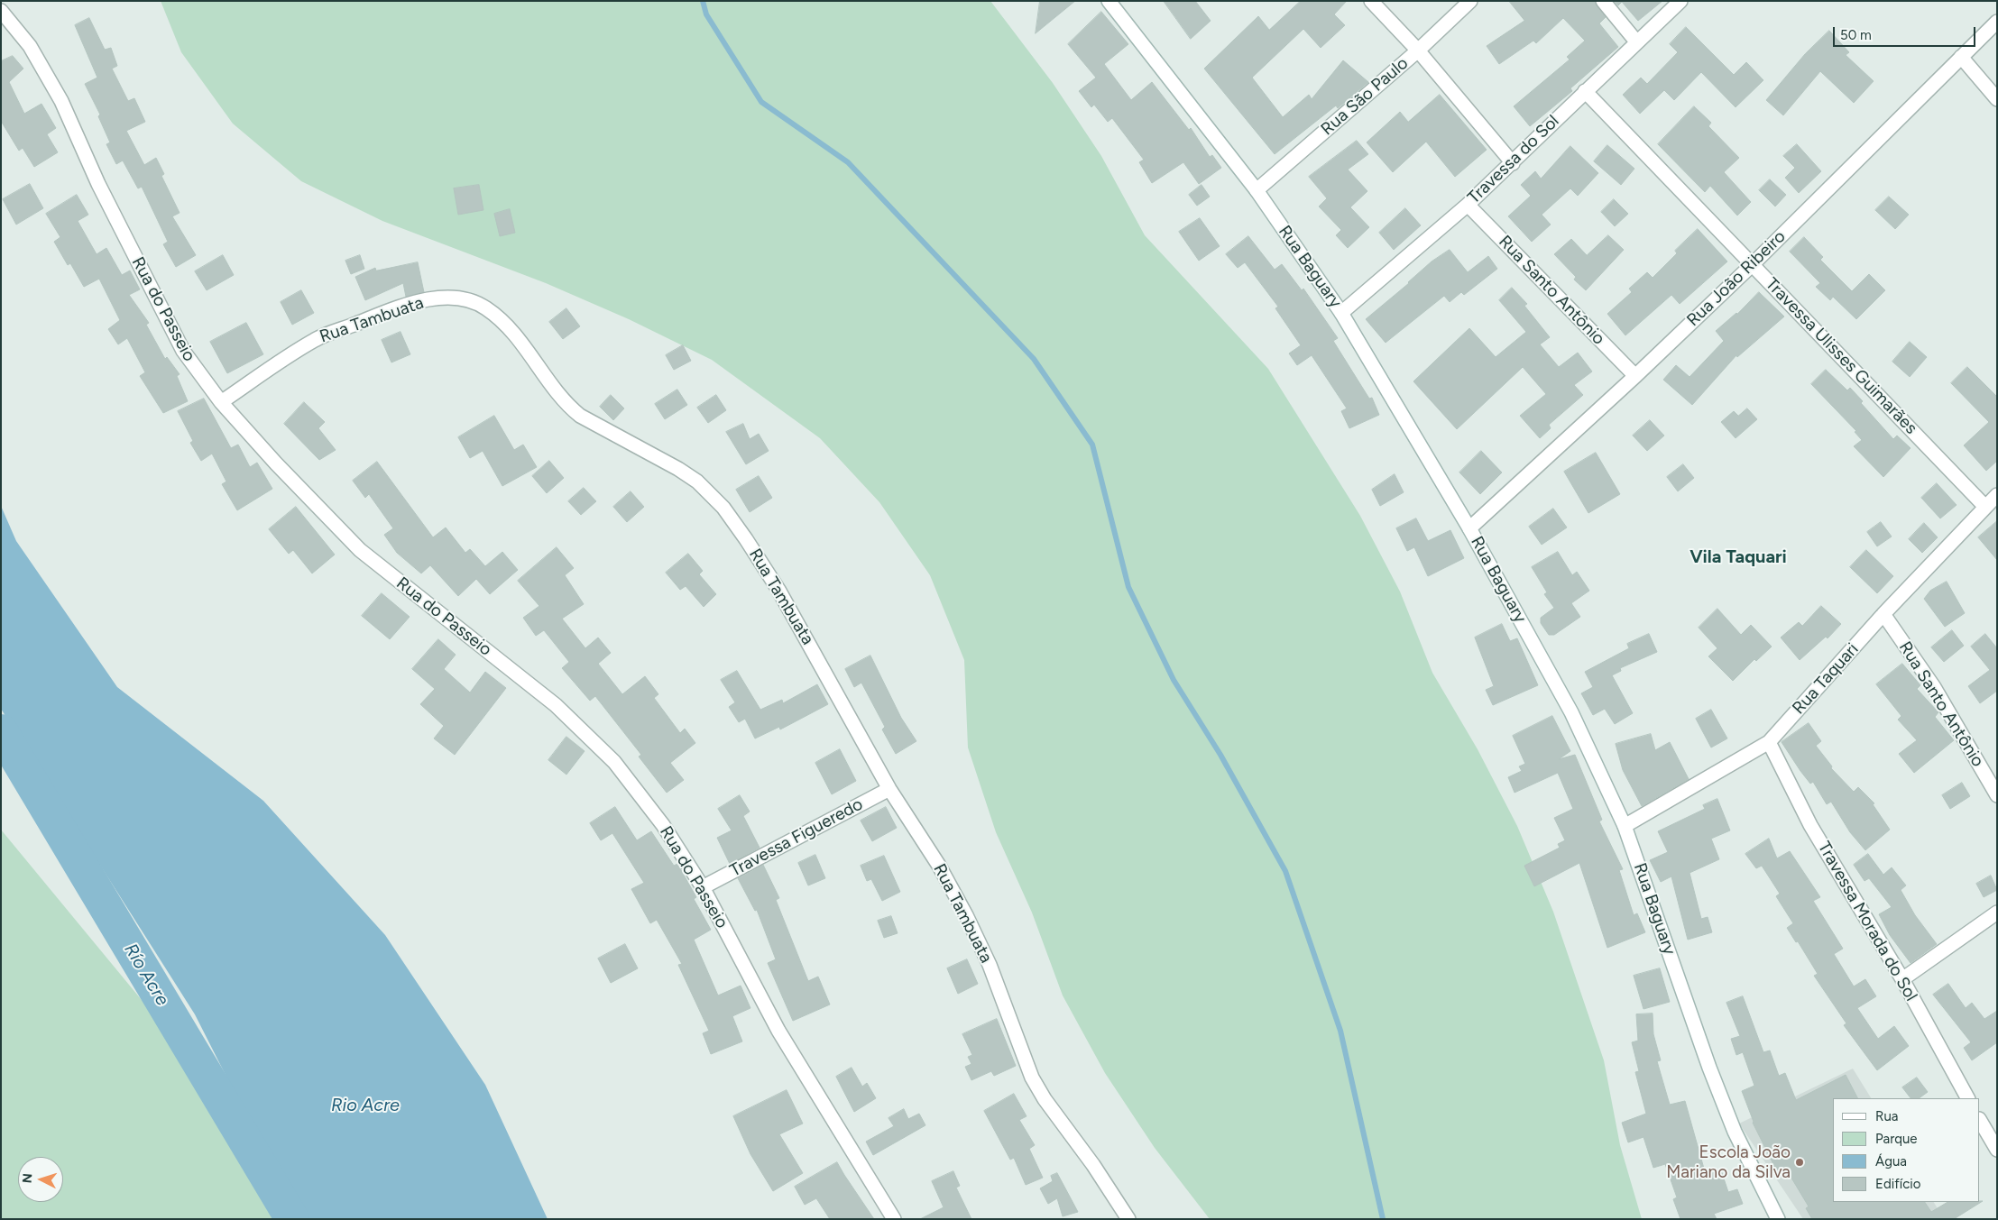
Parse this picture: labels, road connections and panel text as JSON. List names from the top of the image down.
{
  "streets": {
    "street": [
      "Rua São Paulo",
      "Travessa do Sol",
      "Rua Baguary",
      "Rua João Ribeiro",
      "Rua Santo Antônio",
      "Rua do Passeio",
      "Rua Tambuata",
      "Travessa Ulisses Guimarães",
      "Rua Taquari",
      "Travessa Figueredo",
      "Travessa Morada do Sol"
    ]
  },
  "crossings": [
    ["Rua São Paulo", "Rua Baguary"],
    ["Travessa do Sol", "Rua Baguary"],
    ["Travessa do Sol", "Rua Santo Antônio"],
    ["Travessa do Sol", "Travessa Ulisses Guimarães"],
    ["Rua Baguary", "Rua João Ribeiro"],
    ["Rua Baguary", "Rua Taquari"],
    ["Rua João Ribeiro", "Rua Santo Antônio"],
    ["Rua João Ribeiro", "Travessa Ulisses Guimarães"],
    ["Rua Santo Antônio", "Rua Taquari"],
    ["Rua do Passeio", "Rua Tambuata"],
    ["Rua do Passeio", "Travessa Figueredo"],
    ["Rua Tambuata", "Travessa Figueredo"],
    ["Travessa Ulisses Guimarães", "Rua Taquari"],
    ["Rua Taquari", "Travessa Morada do Sol"]
  ],
  "districts": ["Vila Taquari"],
  "water": ["Río Acre", "Rio Acre"],
  "places": ["Escola João Mariano da Silva"],
  "legend": [
    "Rua",
    "Parque",
    "Água",
    "Edifício"
  ],
  "scale_bar": "50 m",
  "north": "left"
}
